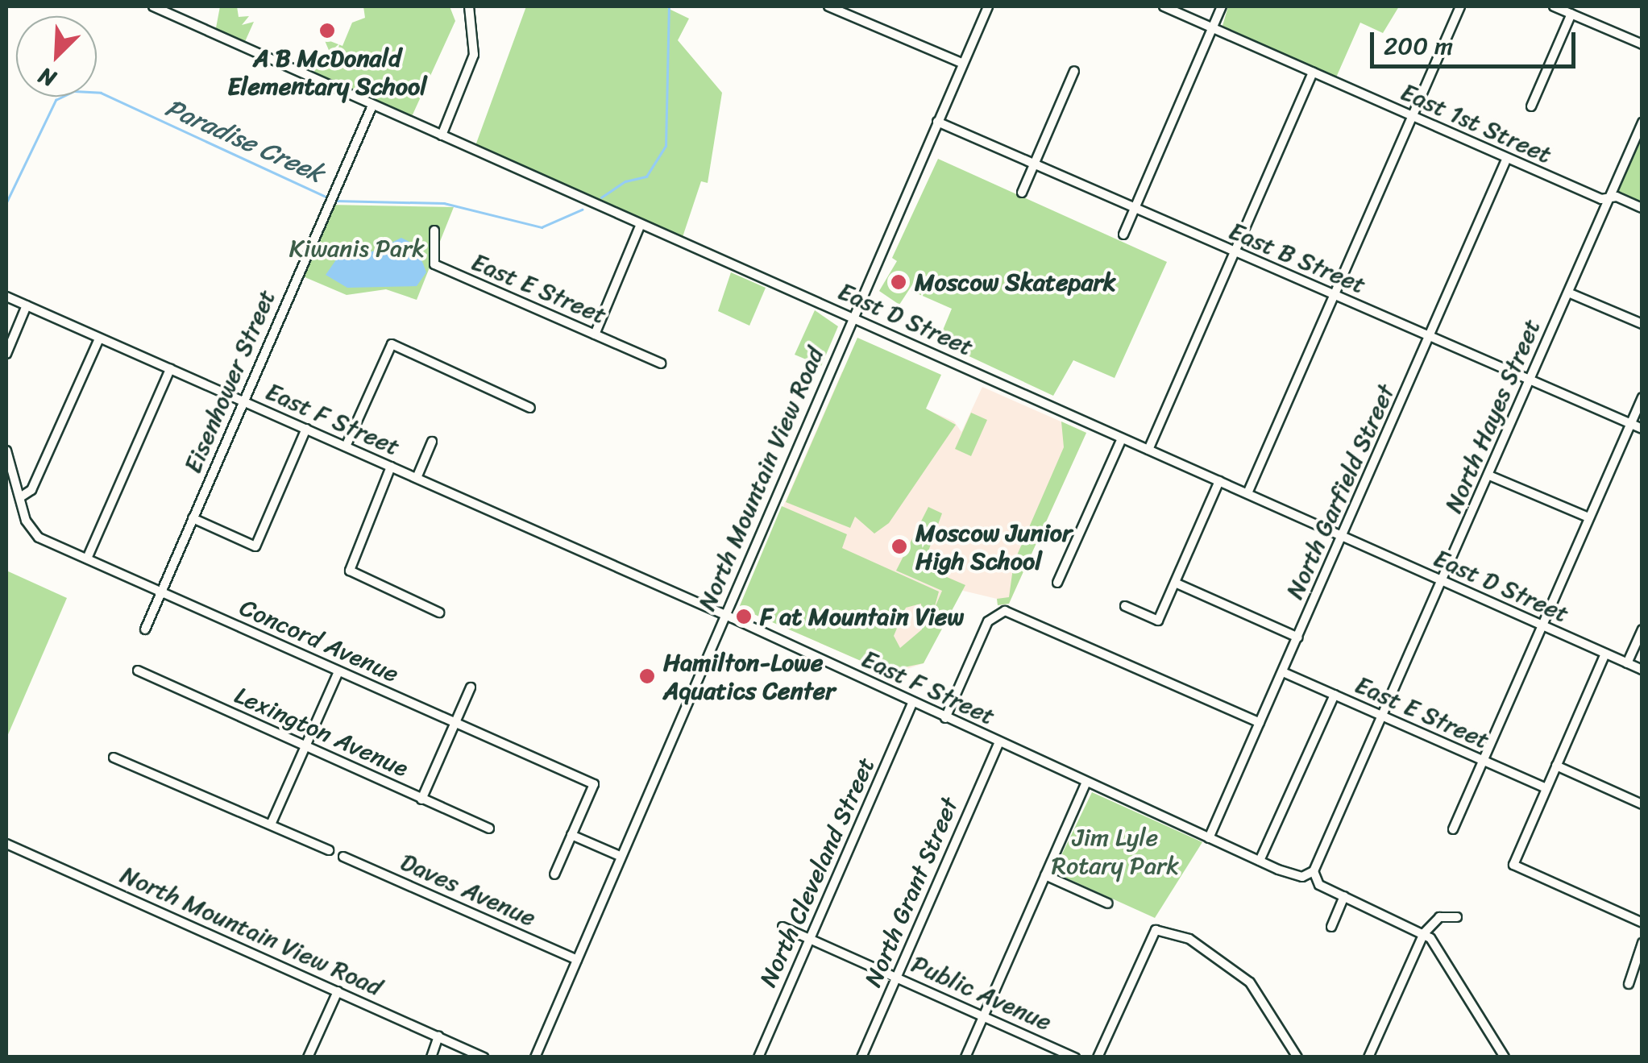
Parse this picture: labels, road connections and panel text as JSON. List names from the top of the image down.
{
  "streets": {
    "street": [
      "East 1st Street",
      "East B Street",
      "East E Street",
      "East D Street",
      "Eisenhower Street",
      "North Hayes Street",
      "East F Street",
      "North Mountain View Road",
      "North Garfield Street",
      "Concord Avenue",
      "Lexington Avenue",
      "North Cleveland Street",
      "Daves Avenue",
      "North Grant Street",
      "Public Avenue"
    ]
  },
  "crossings": [
    ["East 1st Street", "North Hayes Street"],
    ["East 1st Street", "North Garfield Street"],
    ["East B Street", "North Hayes Street"],
    ["East B Street", "North Mountain View Road"],
    ["East B Street", "North Garfield Street"],
    ["East E Street", "North Hayes Street"],
    ["East E Street", "North Garfield Street"],
    ["East D Street", "Eisenhower Street"],
    ["East D Street", "North Hayes Street"],
    ["East D Street", "North Mountain View Road"],
    ["East D Street", "North Garfield Street"],
    ["Eisenhower Street", "East F Street"],
    ["Eisenhower Street", "Concord Avenue"],
    ["North Hayes Street", "East F Street"],
    ["East F Street", "North Mountain View Road"],
    ["East F Street", "North Garfield Street"],
    ["East F Street", "North Cleveland Street"],
    ["East F Street", "North Grant Street"],
    ["North Mountain View Road", "Daves Avenue"],
    ["North Cleveland Street", "Public Avenue"],
    ["North Grant Street", "Public Avenue"]
  ],
  "water": ["Paradise Creek"],
  "parks": ["Kiwanis Park", "Jim Lyle Rotary Park"],
  "places": [
    "A B McDonald Elementary School",
    "Moscow Skatepark",
    "Moscow Junior High School",
    "F at Mountain View",
    "Hamilton-Lowe Aquatics Center"
  ],
  "scale_bar": "200 m",
  "north": "bottom left"
}
